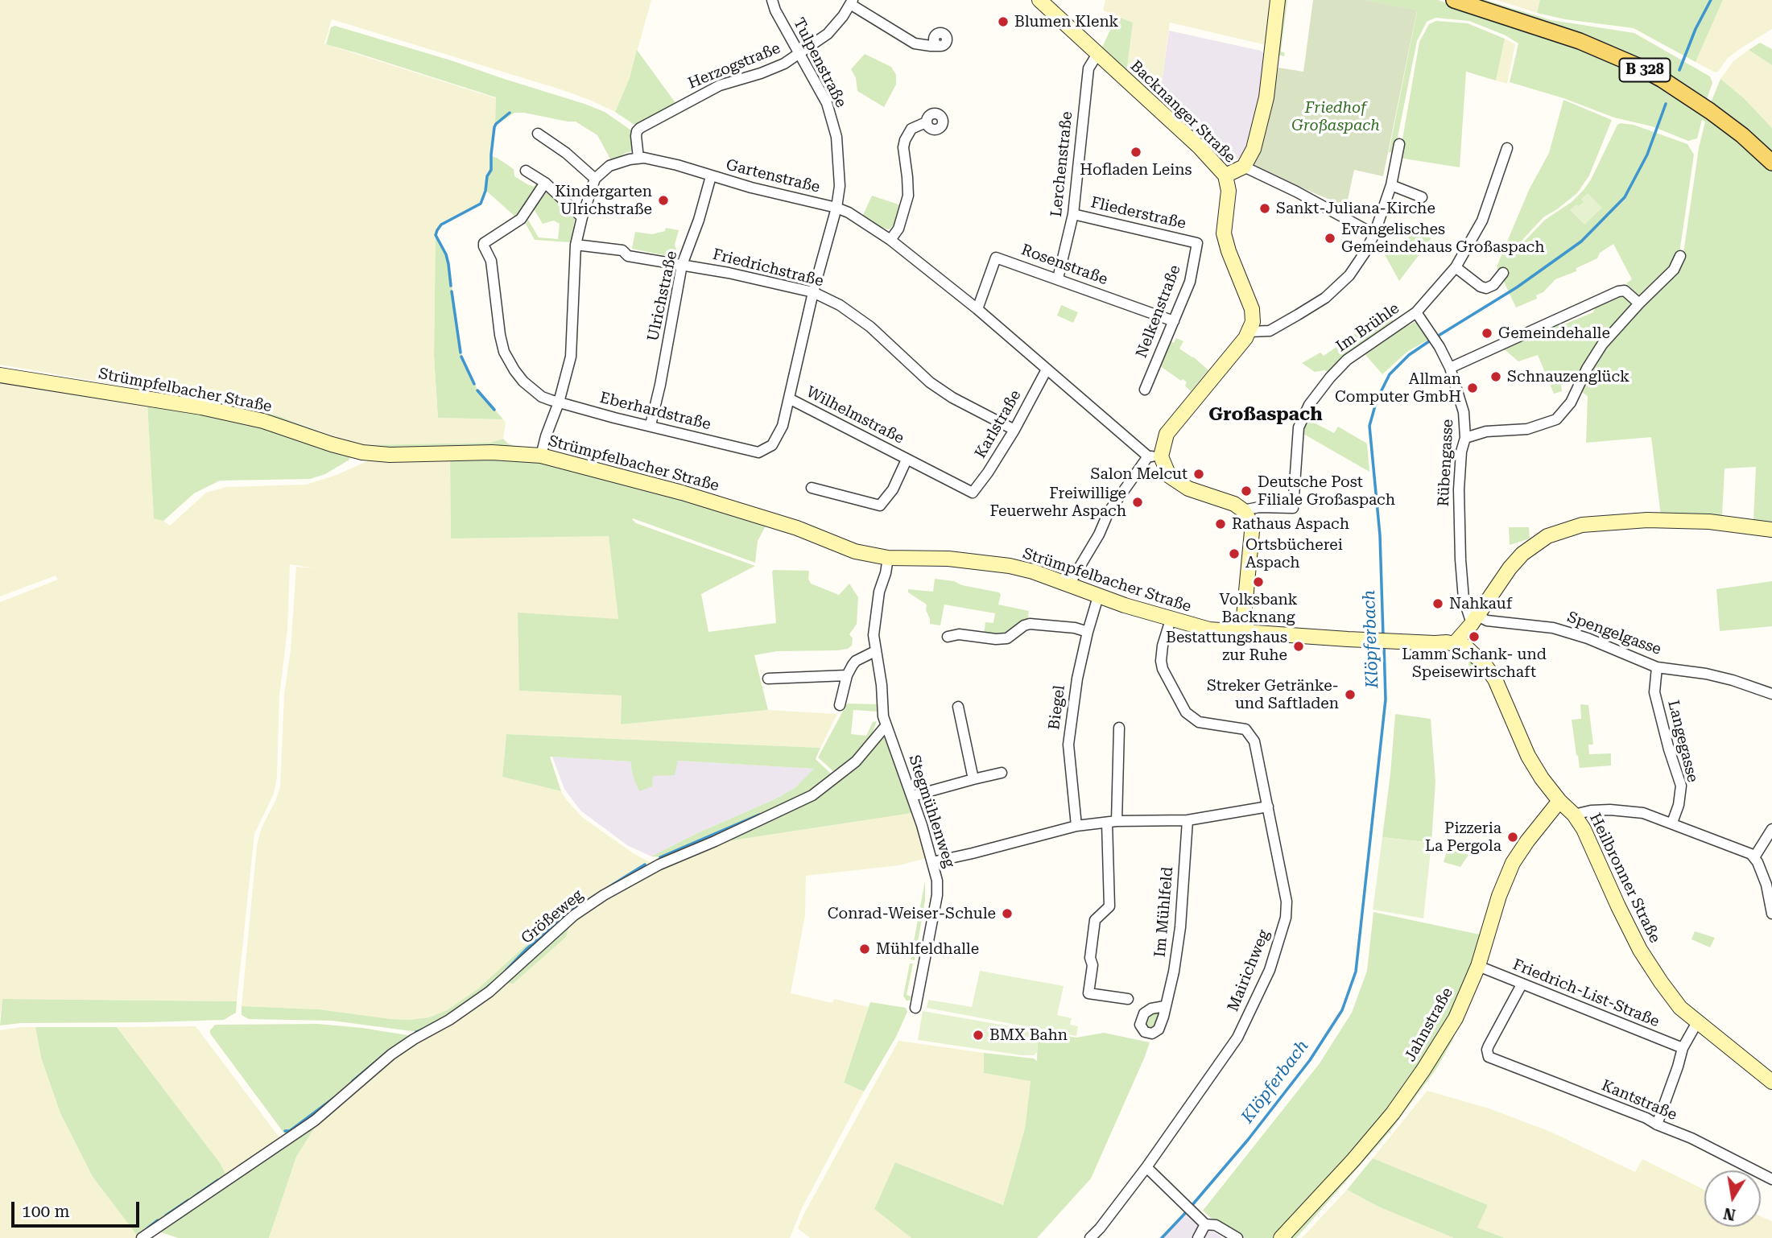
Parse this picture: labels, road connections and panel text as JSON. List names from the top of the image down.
{
  "streets": {
    "main road": ["B 328"],
    "street": [
      "Tulpenstraße",
      "Herzogstraße",
      "Backnanger Straße",
      "Lerchenstraße",
      "Gartenstraße",
      "Fliederstraße",
      "Rosenstraße",
      "Friedrichstraße",
      "Ulrichstraße",
      "Nelkenstraße",
      "Im Brühle",
      "Strümpfelbacher Straße",
      "Eberhardstraße",
      "Wilhelmstraße",
      "Karlstraße",
      "Rübengasse",
      "Spengelgasse",
      "Biegel",
      "Langegasse",
      "Stegmühlenweg",
      "Heilbronner Straße",
      "Im Mühlfeld",
      "Größeweg",
      "Mairichweg",
      "Friedrich-List-Straße",
      "Jahnstraße",
      "Kantstraße"
    ]
  },
  "crossings": [
    ["Tulpenstraße", "Herzogstraße"],
    ["Tulpenstraße", "Gartenstraße"],
    ["Tulpenstraße", "Eberhardstraße"],
    ["Herzogstraße", "Gartenstraße"],
    ["Backnanger Straße", "Lerchenstraße"],
    ["Lerchenstraße", "Fliederstraße"],
    ["Lerchenstraße", "Rosenstraße"],
    ["Gartenstraße", "Rosenstraße"],
    ["Gartenstraße", "Ulrichstraße"],
    ["Gartenstraße", "Eberhardstraße"],
    ["Gartenstraße", "Karlstraße"],
    ["Fliederstraße", "Nelkenstraße"],
    ["Rosenstraße", "Nelkenstraße"],
    ["Friedrichstraße", "Ulrichstraße"],
    ["Friedrichstraße", "Eberhardstraße"],
    ["Friedrichstraße", "Karlstraße"],
    ["Ulrichstraße", "Eberhardstraße"],
    ["Im Brühle", "Rübengasse"],
    ["Strümpfelbacher Straße", "Biegel"],
    ["Strümpfelbacher Straße", "Heilbronner Straße"],
    ["Strümpfelbacher Straße", "Mairichweg"],
    ["Eberhardstraße", "Wilhelmstraße"],
    ["Wilhelmstraße", "Karlstraße"],
    ["Rübengasse", "Spengelgasse"],
    ["Spengelgasse", "Langegasse"],
    ["Stegmühlenweg", "Größeweg"],
    ["Heilbronner Straße", "Jahnstraße"],
    ["Friedrich-List-Straße", "Jahnstraße"],
    ["Friedrich-List-Straße", "Kantstraße"]
  ],
  "districts": ["Großaspach"],
  "water": ["Klöpferbach"],
  "parks": ["Friedhof Großaspach"],
  "places": [
    "Blumen Klenk",
    "Hofladen Leins",
    "Kindergarten Ulrichstraße",
    "Sankt-Juliana-Kirche",
    "Evangelisches Gemeindehaus Großaspach",
    "Gemeindehalle",
    "Schnauzenglück",
    "Allman Computer GmbH",
    "Salon Melcut",
    "Deutsche Post Filiale Großaspach",
    "Freiwillige Feuerwehr Aspach",
    "Rathaus Aspach",
    "Ortsbücherei Aspach",
    "Volksbank Backnang",
    "Nahkauf",
    "Lamm Schank- und Speisewirtschaft",
    "Bestattungshaus zur Ruhe",
    "Streker Getränke- und Saftladen",
    "Pizzeria La Pergola",
    "Conrad-Weiser-Schule",
    "Mühlfeldhalle",
    "BMX Bahn"
  ],
  "scale_bar": "100 m",
  "north": "bottom"
}
